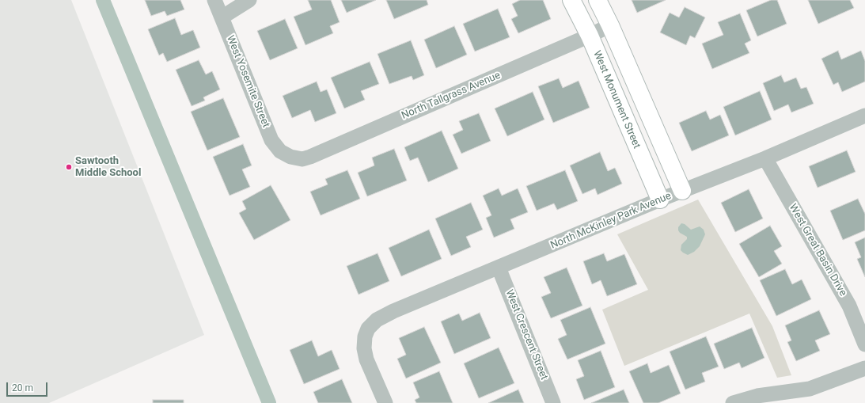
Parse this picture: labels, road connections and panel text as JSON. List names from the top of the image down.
{
  "streets": {
    "street": [
      "West Yosemite Street",
      "North Tallgrass Avenue",
      "West Monument Street",
      "North McKinley Park Avenue",
      "West Great Basin Drive",
      "West Crescent Street"
    ]
  },
  "crossings": [
    ["West Yosemite Street", "North Tallgrass Avenue"],
    ["North Tallgrass Avenue", "West Monument Street"],
    ["West Monument Street", "North McKinley Park Avenue"],
    ["North McKinley Park Avenue", "West Great Basin Drive"],
    ["North McKinley Park Avenue", "West Crescent Street"]
  ],
  "places": ["Sawtooth Middle School"],
  "scale_bar": "20 m"
}
